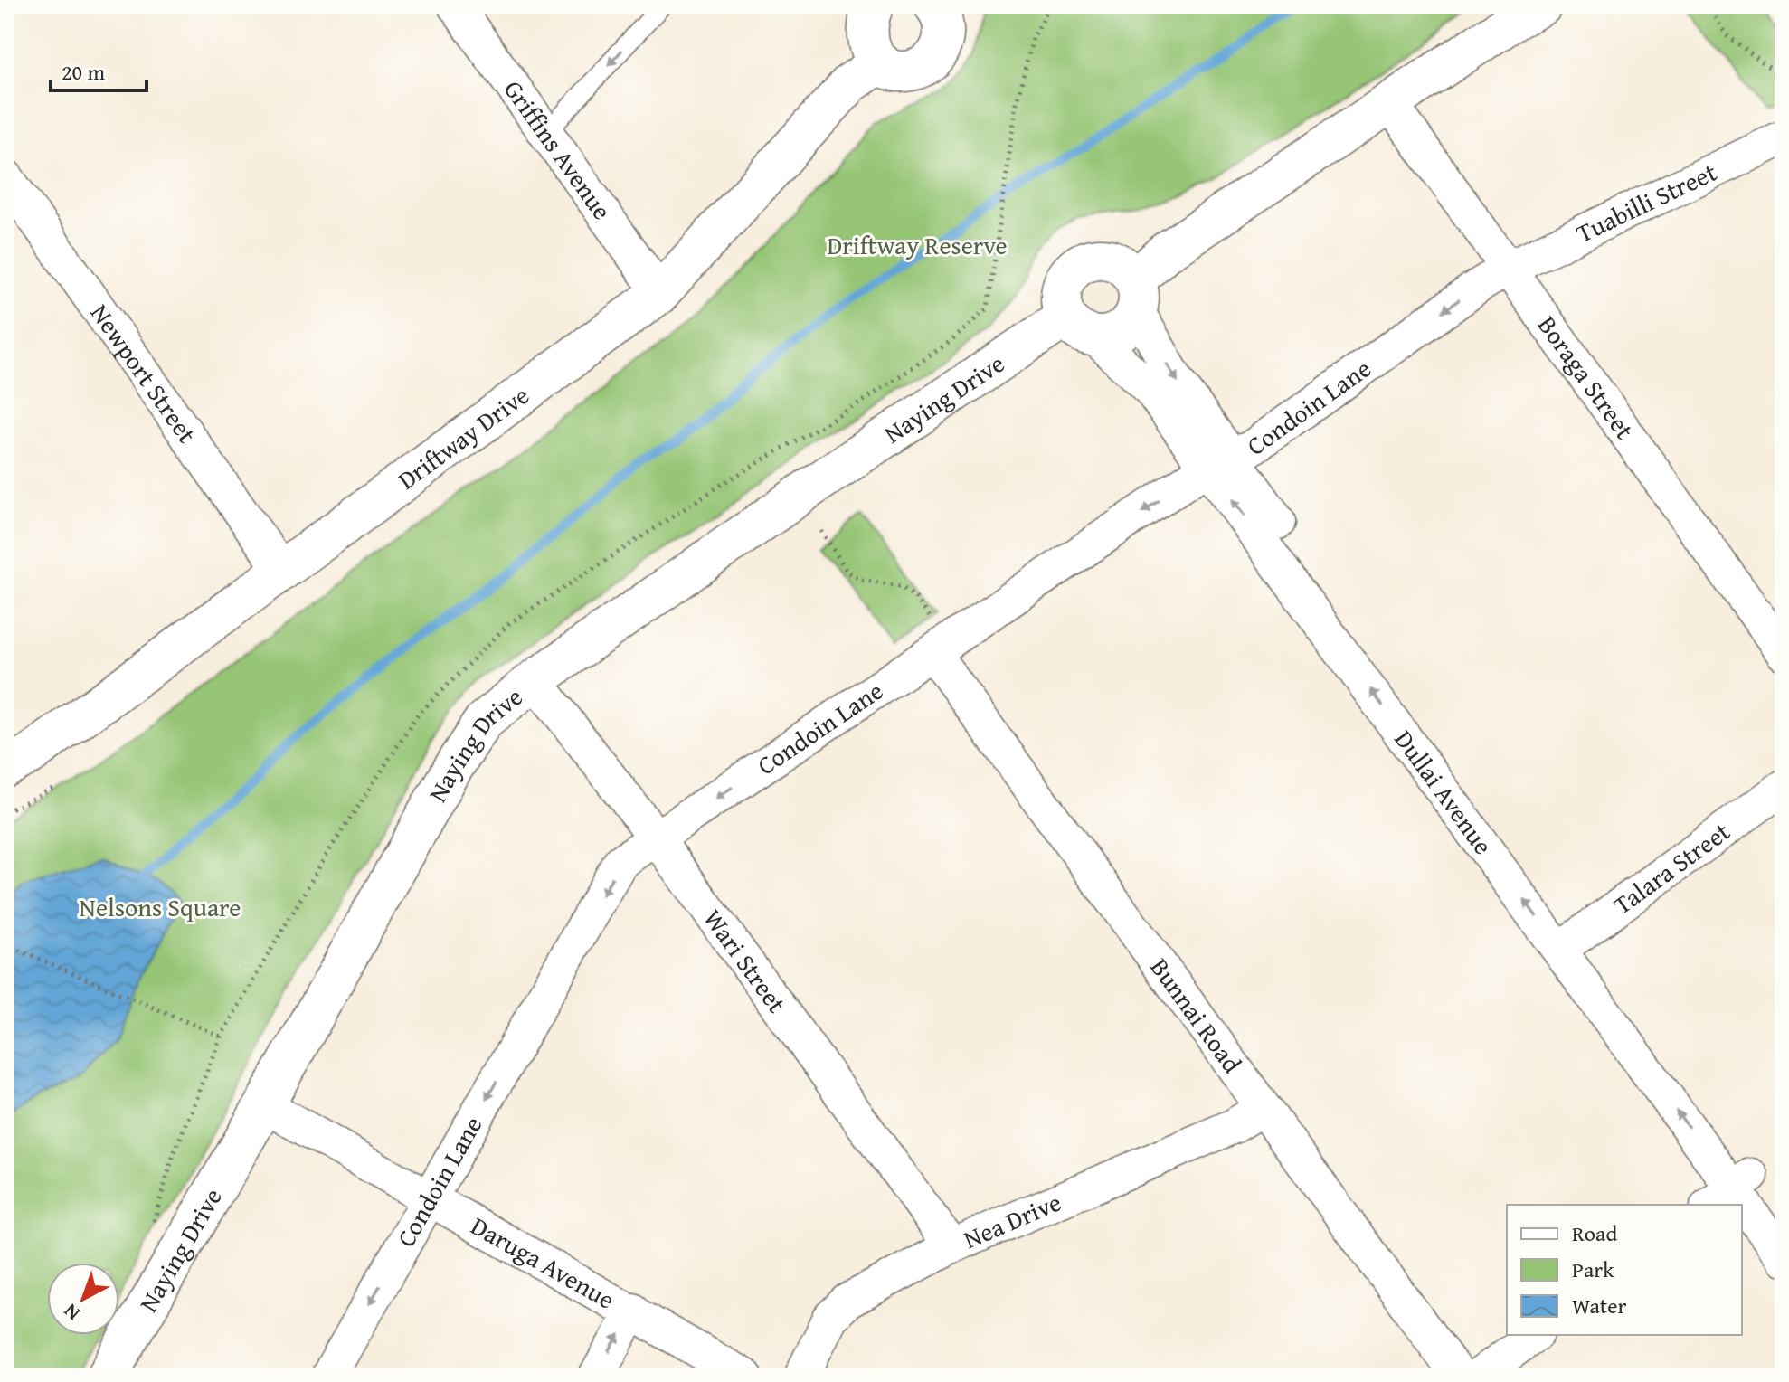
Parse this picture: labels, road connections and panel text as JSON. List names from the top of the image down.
{
  "streets": {
    "street": [
      "Griffins Avenue",
      "Tuabilli Street",
      "Newport Street",
      "Boraga Street",
      "Naying Drive",
      "Condoin Lane",
      "Driftway Drive",
      "Dullai Avenue",
      "Talara Street",
      "Wari Street",
      "Bunnai Road",
      "Nea Drive",
      "Daruga Avenue"
    ]
  },
  "crossings": [
    ["Griffins Avenue", "Driftway Drive"],
    ["Tuabilli Street", "Boraga Street"],
    ["Tuabilli Street", "Condoin Lane"],
    ["Newport Street", "Driftway Drive"],
    ["Boraga Street", "Condoin Lane"],
    ["Naying Drive", "Dullai Avenue"],
    ["Naying Drive", "Wari Street"],
    ["Naying Drive", "Daruga Avenue"],
    ["Condoin Lane", "Dullai Avenue"],
    ["Condoin Lane", "Wari Street"],
    ["Condoin Lane", "Bunnai Road"],
    ["Condoin Lane", "Daruga Avenue"],
    ["Dullai Avenue", "Talara Street"],
    ["Wari Street", "Nea Drive"],
    ["Bunnai Road", "Nea Drive"]
  ],
  "one_way": ["Condoin Lane"],
  "parks": ["Driftway Reserve", "Nelsons Square"],
  "legend": ["Road", "Park", "Water"],
  "scale_bar": "20 m",
  "north": "bottom left"
}
